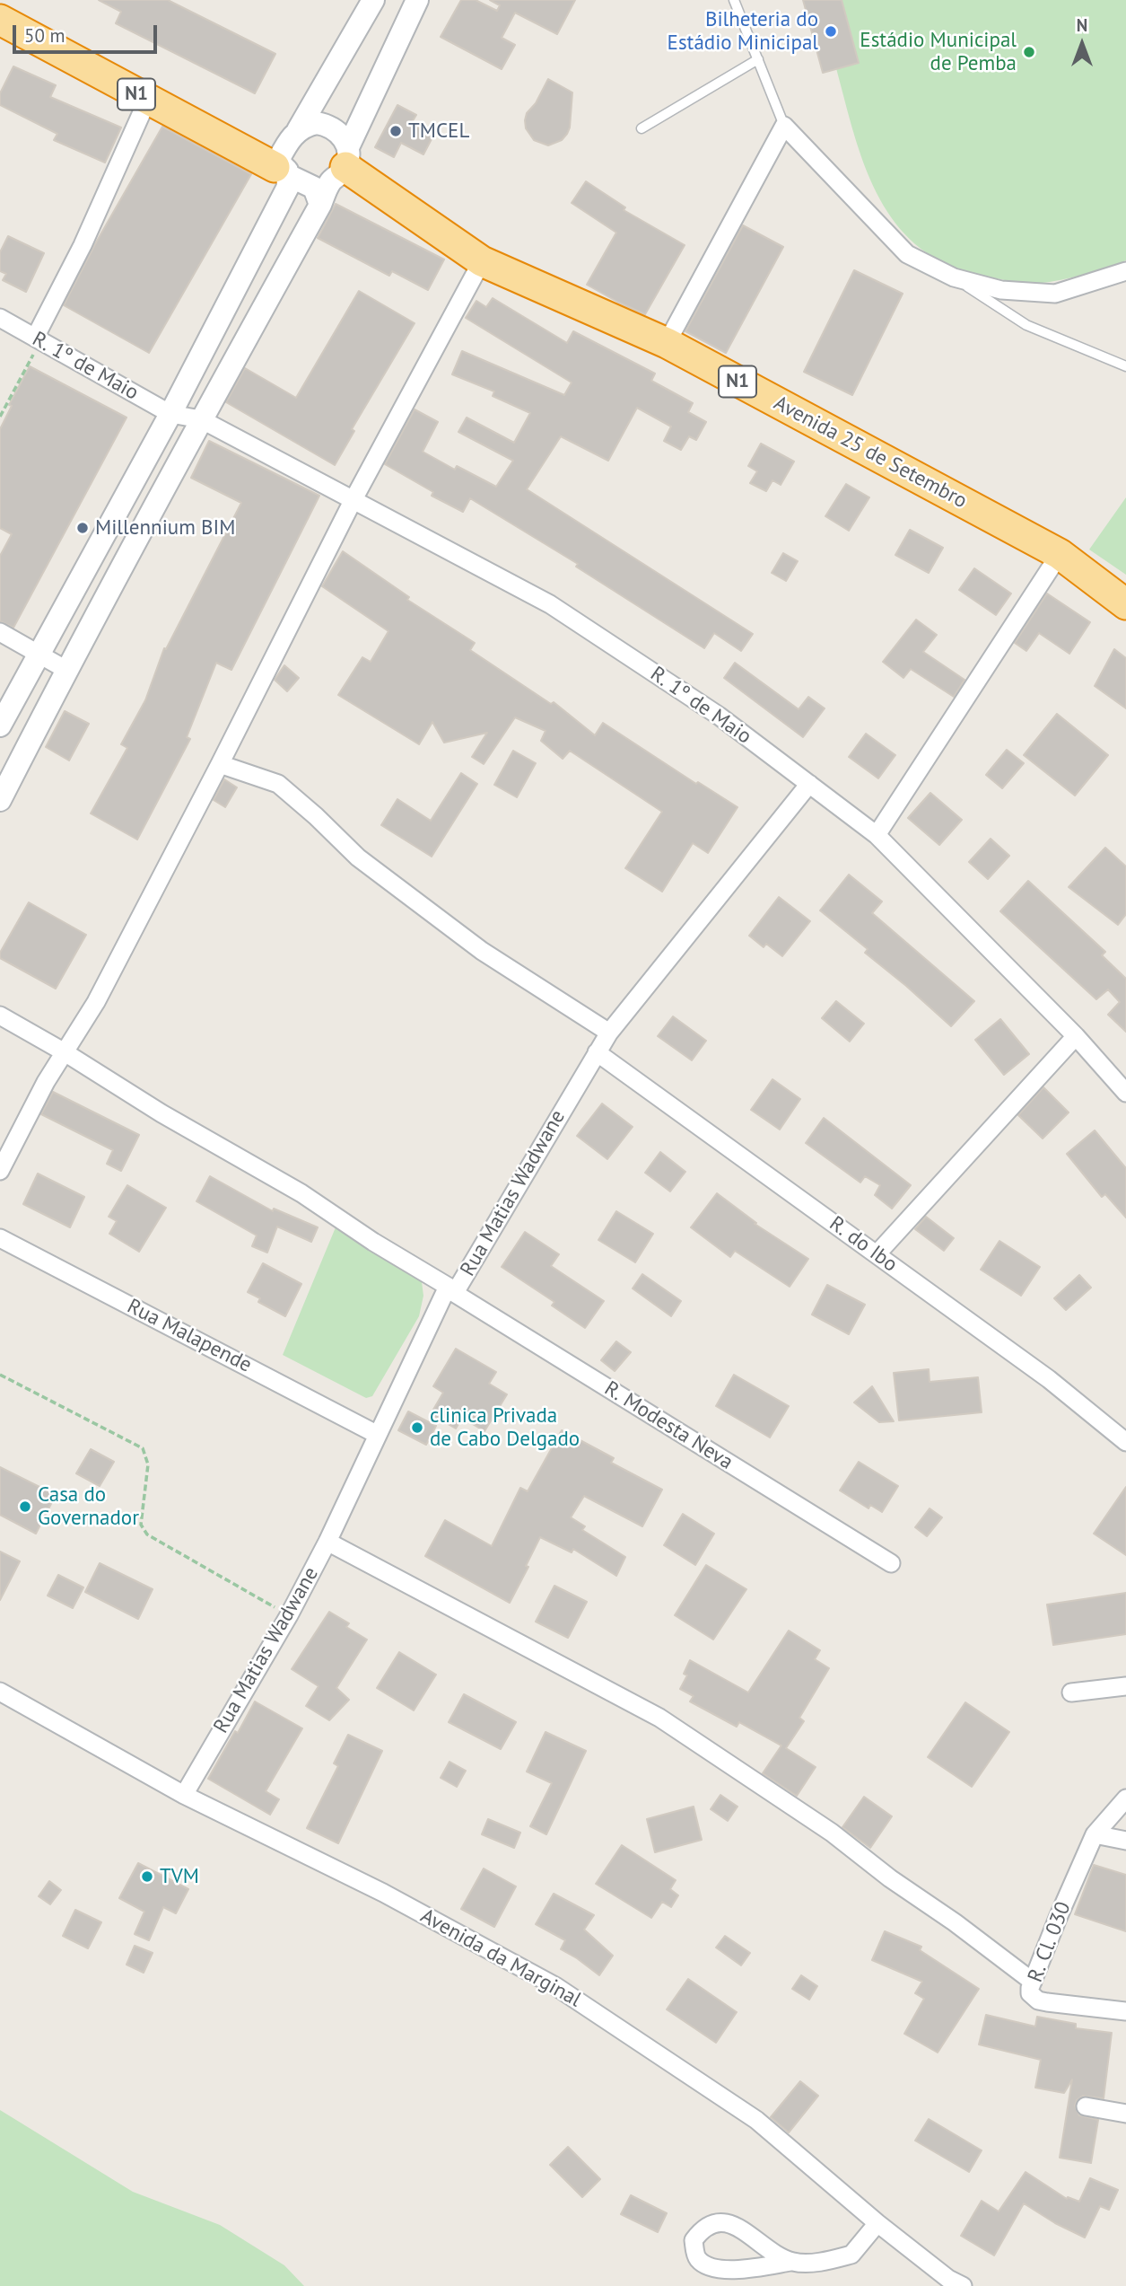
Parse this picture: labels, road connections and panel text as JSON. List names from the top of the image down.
{
  "streets": {
    "highway": ["N1", "Avenida 25 de Setembro"],
    "street": [
      "R. 1º de Maio",
      "Rua Matias Wadwane",
      "R. do Ibo",
      "Rua Malapende",
      "R. Modesta Neva",
      "R. Cl. 030",
      "Avenida da Marginal"
    ]
  },
  "crossings": [
    ["R. 1º de Maio", "Rua Matias Wadwane"],
    ["Rua Matias Wadwane", "R. do Ibo"],
    ["Rua Matias Wadwane", "Rua Malapende"],
    ["Rua Matias Wadwane", "R. Modesta Neva"],
    ["Rua Matias Wadwane", "Avenida da Marginal"]
  ],
  "places": [
    "Bilheteria do Estádio Minicipal",
    "Estádio Municipal de Pemba",
    "TMCEL",
    "Millennium BIM",
    "clinica Privada de Cabo Delgado",
    "Casa do Governador",
    "TVM"
  ],
  "scale_bar": "50 m",
  "north": "top"
}
